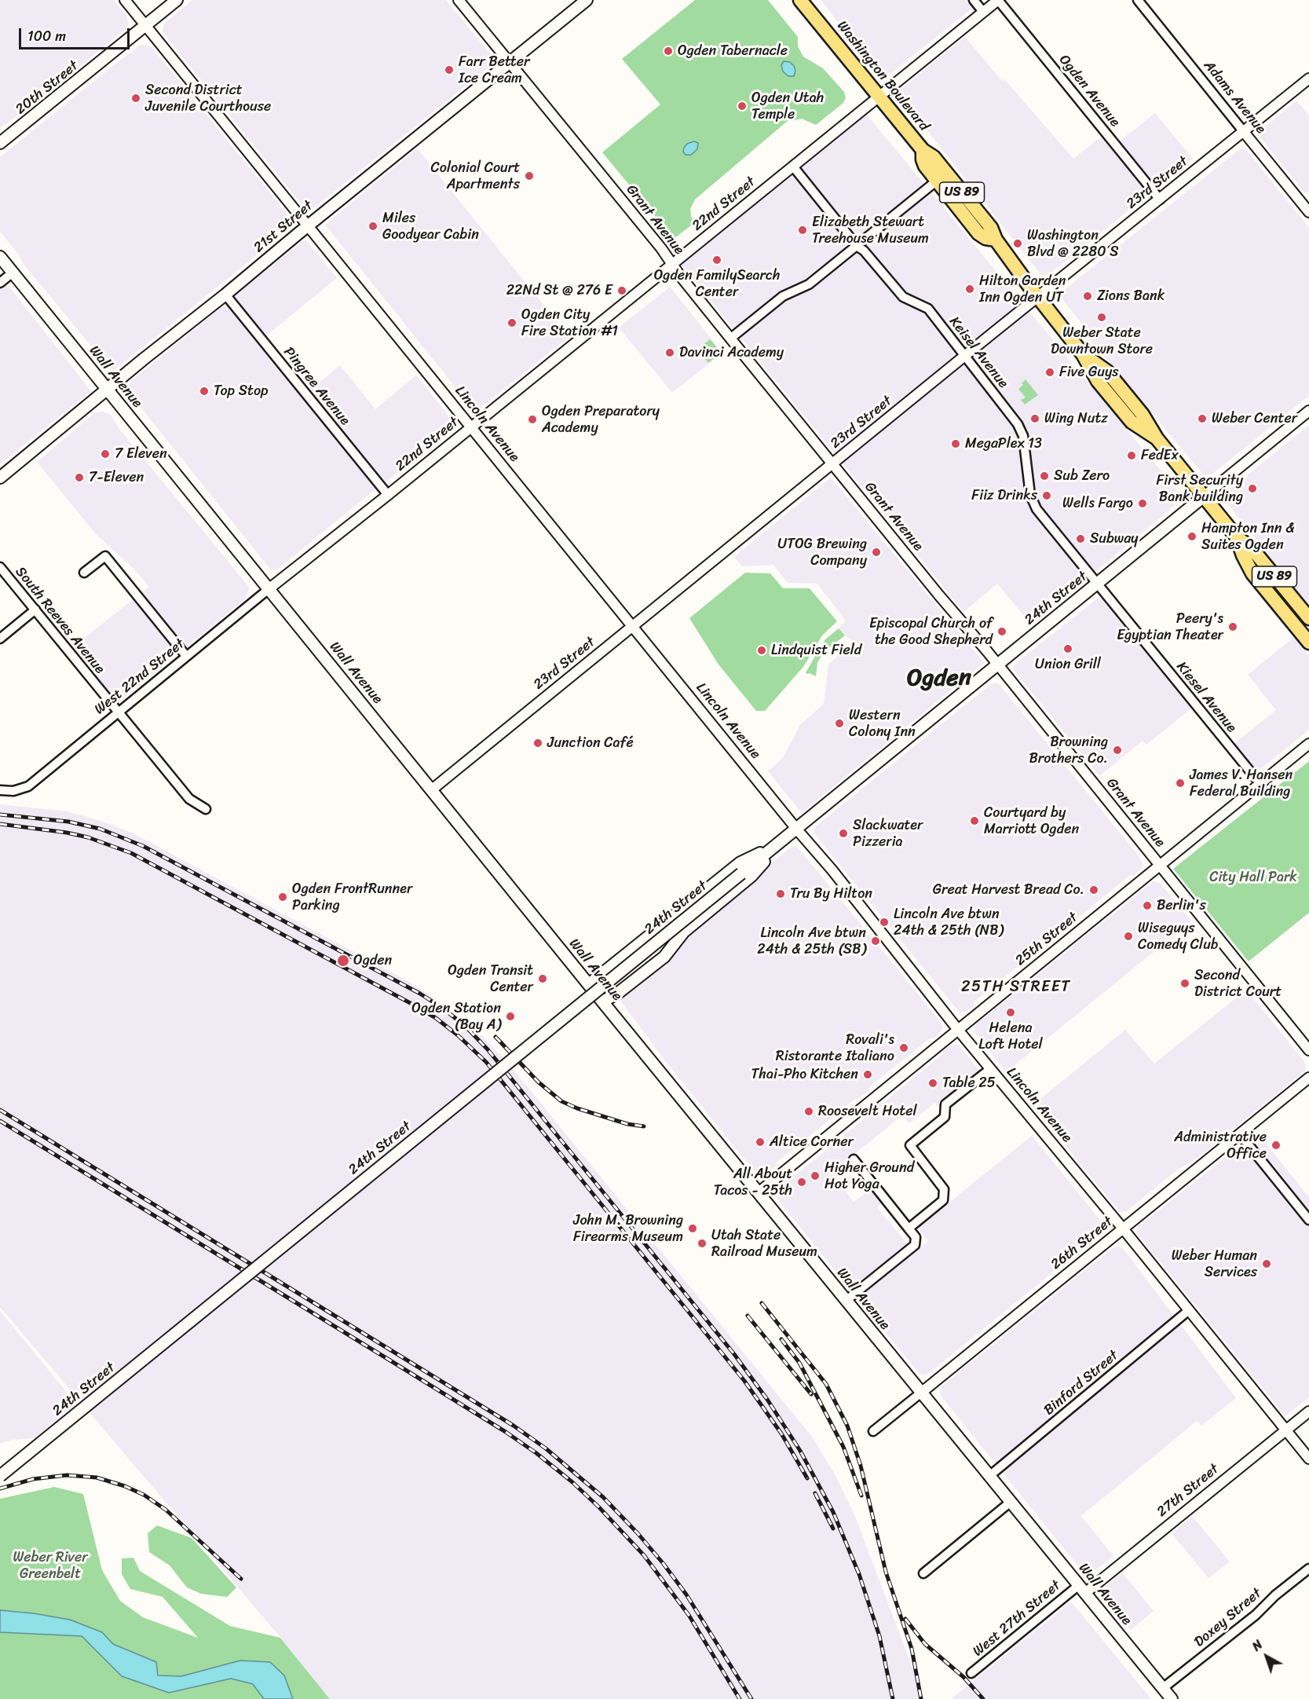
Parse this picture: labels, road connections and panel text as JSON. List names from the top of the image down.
{
  "streets": {
    "main road": [
      "Washington Boulevard",
      "20th Street",
      "US 89",
      "21st Street",
      "Wall Avenue",
      "24th Street"
    ],
    "street": [
      "Ogden Avenue",
      "Adams Avenue",
      "23rd Street",
      "22nd Street",
      "Grant Avenue",
      "Keisel Avenue",
      "Pingree Avenue",
      "Lincoln Avenue",
      "South Reeves Avenue",
      "West 22nd Street",
      "Kiesel Avenue",
      "25th Street",
      "26th Street",
      "Binford Street",
      "27th Street",
      "Doxey Street",
      "West 27th Street"
    ]
  },
  "crossings": [
    ["Washington Boulevard", "23rd Street"],
    ["Washington Boulevard", "22nd Street"],
    ["Washington Boulevard", "24th Street"],
    ["20th Street", "Lincoln Avenue"],
    ["Ogden Avenue", "23rd Street"],
    ["Ogden Avenue", "22nd Street"],
    ["Adams Avenue", "23rd Street"],
    ["23rd Street", "Grant Avenue"],
    ["23rd Street", "Keisel Avenue"],
    ["23rd Street", "Wall Avenue"],
    ["23rd Street", "Lincoln Avenue"],
    ["22nd Street", "Grant Avenue"],
    ["22nd Street", "Keisel Avenue"],
    ["22nd Street", "Wall Avenue"],
    ["22nd Street", "Pingree Avenue"],
    ["22nd Street", "Lincoln Avenue"],
    ["22nd Street", "West 22nd Street"],
    ["Grant Avenue", "21st Street"],
    ["Grant Avenue", "24th Street"],
    ["Grant Avenue", "25th Street"],
    ["21st Street", "Wall Avenue"],
    ["21st Street", "Pingree Avenue"],
    ["21st Street", "Lincoln Avenue"],
    ["Keisel Avenue", "24th Street"],
    ["Keisel Avenue", "Kiesel Avenue"],
    ["Wall Avenue", "24th Street"],
    ["Wall Avenue", "West 22nd Street"],
    ["Wall Avenue", "25th Street"],
    ["Wall Avenue", "26th Street"],
    ["Wall Avenue", "Binford Street"],
    ["Wall Avenue", "27th Street"],
    ["Wall Avenue", "Doxey Street"],
    ["Wall Avenue", "West 27th Street"],
    ["Lincoln Avenue", "24th Street"],
    ["Lincoln Avenue", "25th Street"],
    ["Lincoln Avenue", "26th Street"],
    ["Lincoln Avenue", "Binford Street"],
    ["Lincoln Avenue", "27th Street"],
    ["24th Street", "Kiesel Avenue"],
    ["South Reeves Avenue", "West 22nd Street"],
    ["Kiesel Avenue", "25th Street"],
    ["27th Street", "West 27th Street"]
  ],
  "districts": ["Ogden", "25TH STREET"],
  "parks": ["City Hall Park", "Weber River Greenbelt"],
  "places": [
    "Ogden Tabernacle",
    "Farr Better Ice Cream",
    "Second District Juvenile Courthouse",
    "Ogden Utah Temple",
    "Colonial Court Apartments",
    "Miles Goodyear Cabin",
    "Elizabeth Stewart Treehouse Museum",
    "Washington Blvd @ 2280 S",
    "Ogden FamilySearch Center",
    "Hilton Garden Inn Ogden UT",
    "22Nd St @ 276 E",
    "Zions Bank",
    "Weber State Downtown Store",
    "Ogden City Fire Station #1",
    "Davinci Academy",
    "Five Guys",
    "Top Stop",
    "Wing Nutz",
    "Weber Center",
    "Ogden Preparatory Academy",
    "MegaPlex 13",
    "7 Eleven",
    "FedEx",
    "Sub Zero",
    "7-Eleven",
    "First Security Bank building",
    "Fiiz Drinks",
    "Wells Fargo",
    "Hampton Inn & Suites Ogden",
    "Subway",
    "UTOG Brewing Company",
    "Peery's Egyptian Theater",
    "Episcopal Church of the Good Shepherd",
    "Union Grill",
    "Lindquist Field",
    "Western Colony Inn",
    "Junction Café",
    "Browning Brothers Co.",
    "James V. Hansen Federal Building",
    "Courtyard by Marriott Ogden",
    "Slackwater Pizzeria",
    "Great Harvest Bread Co.",
    "Tru By Hilton",
    "Ogden FrontRunner Parking",
    "Berlin's",
    "Lincoln Ave btwn 24th & 25th (NB)",
    "Wiseguys Comedy Club",
    "Lincoln Ave btwn 24th & 25th (SB)",
    "Ogden",
    "Ogden Transit Center",
    "Second District Court",
    "Helena Loft Hotel",
    "Ogden Station (Bay A)",
    "Rovali's Ristorante Italiano",
    "Thai-Pho Kitchen",
    "Table 25",
    "Roosevelt Hotel",
    "Altice Corner",
    "Administrative Office",
    "Higher Ground Hot Yoga",
    "All About Tacos - 25th",
    "John M. Browning Firearms Museum",
    "Utah State Railroad Museum",
    "Weber Human Services"
  ],
  "scale_bar": "100 m",
  "north": "top left"
}
